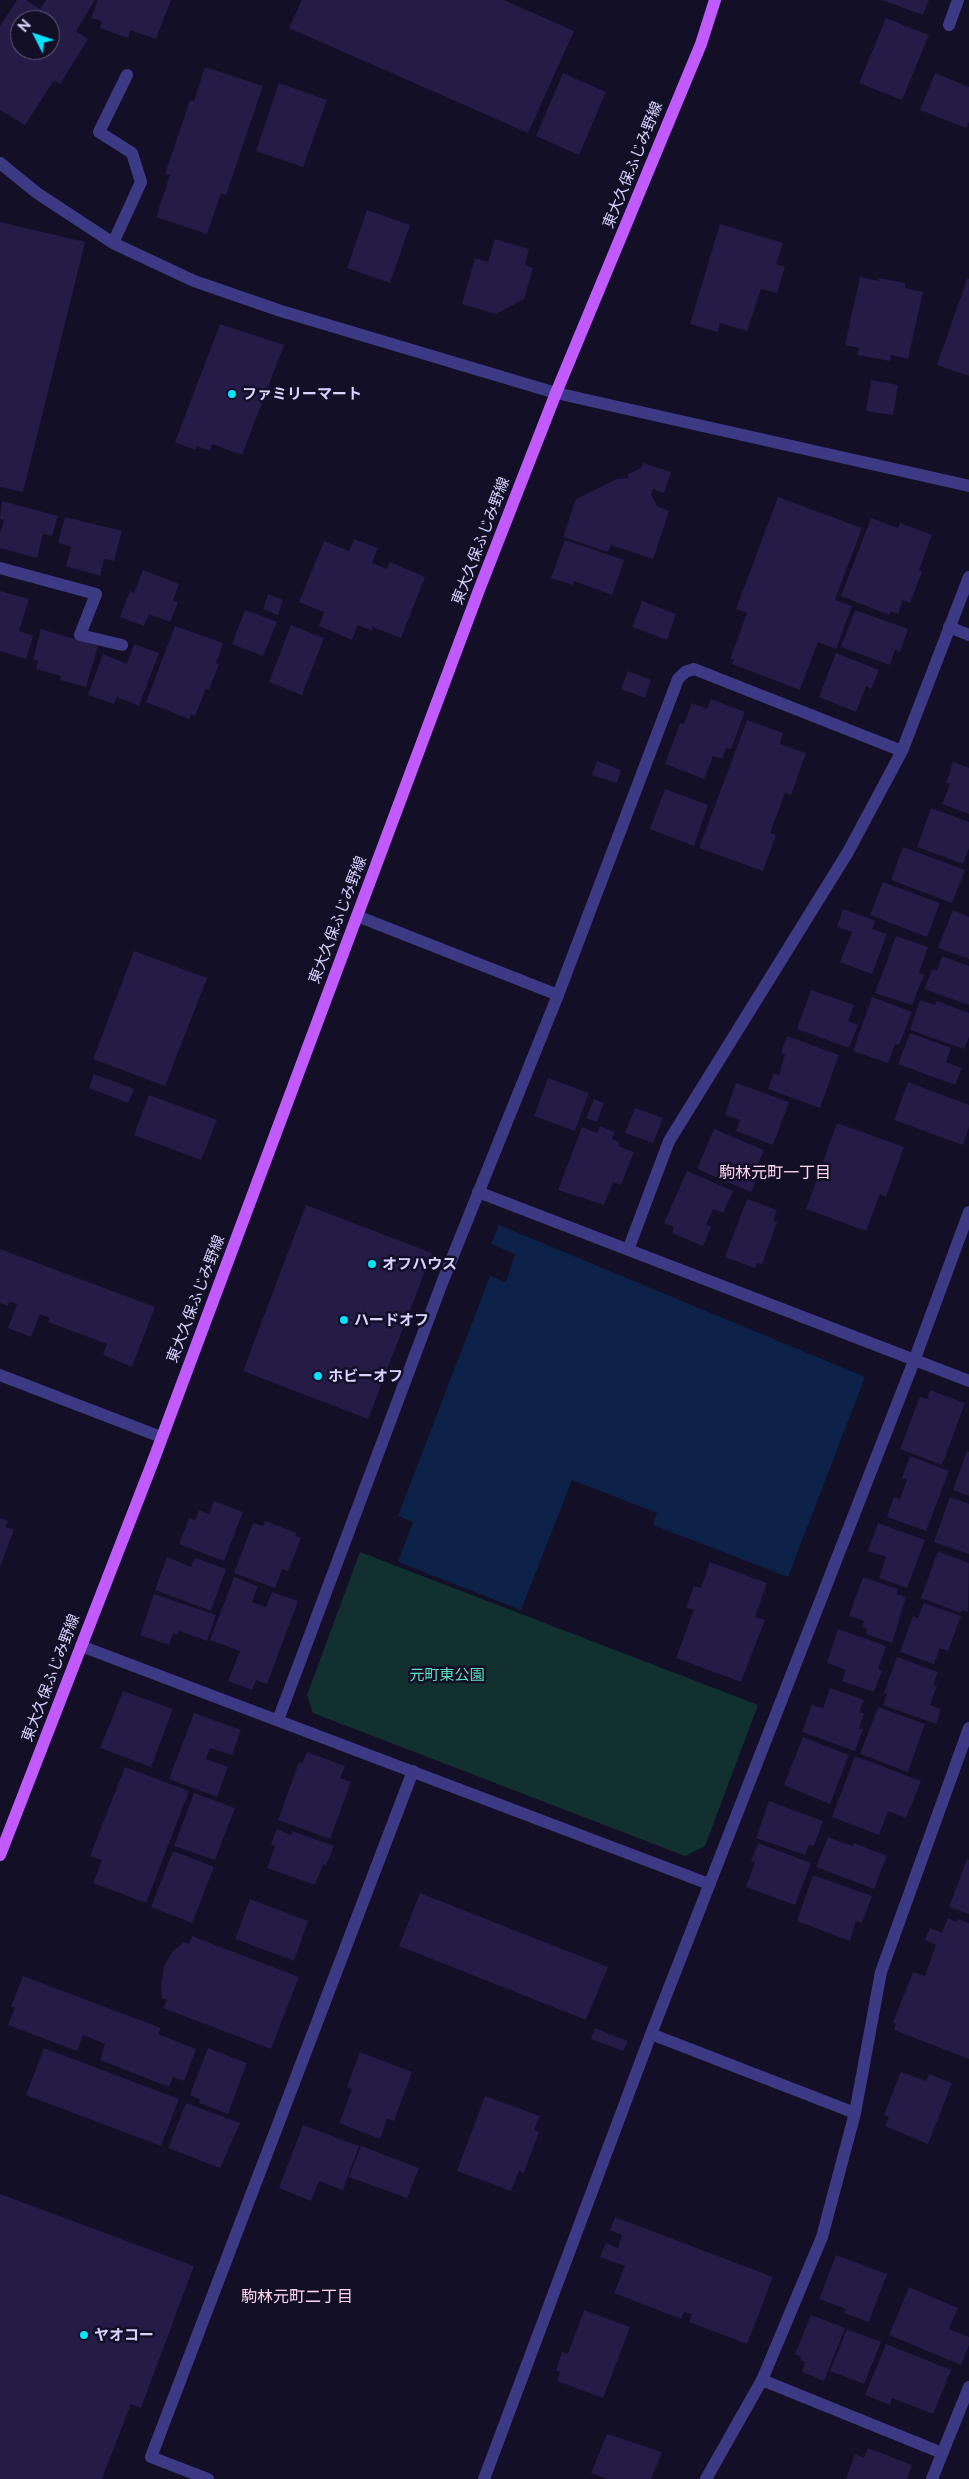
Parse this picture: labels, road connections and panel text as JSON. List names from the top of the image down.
{
  "streets": {
    "main road": ["東大久保ふじみ野線"]
  },
  "districts": ["駒林元町一丁目", "駒林元町二丁目"],
  "parks": ["元町東公園"],
  "places": [
    "ファミリーマート",
    "オフハウス",
    "ハードオフ",
    "ホビーオフ",
    "ヤオコー"
  ],
  "north": "top left"
}
